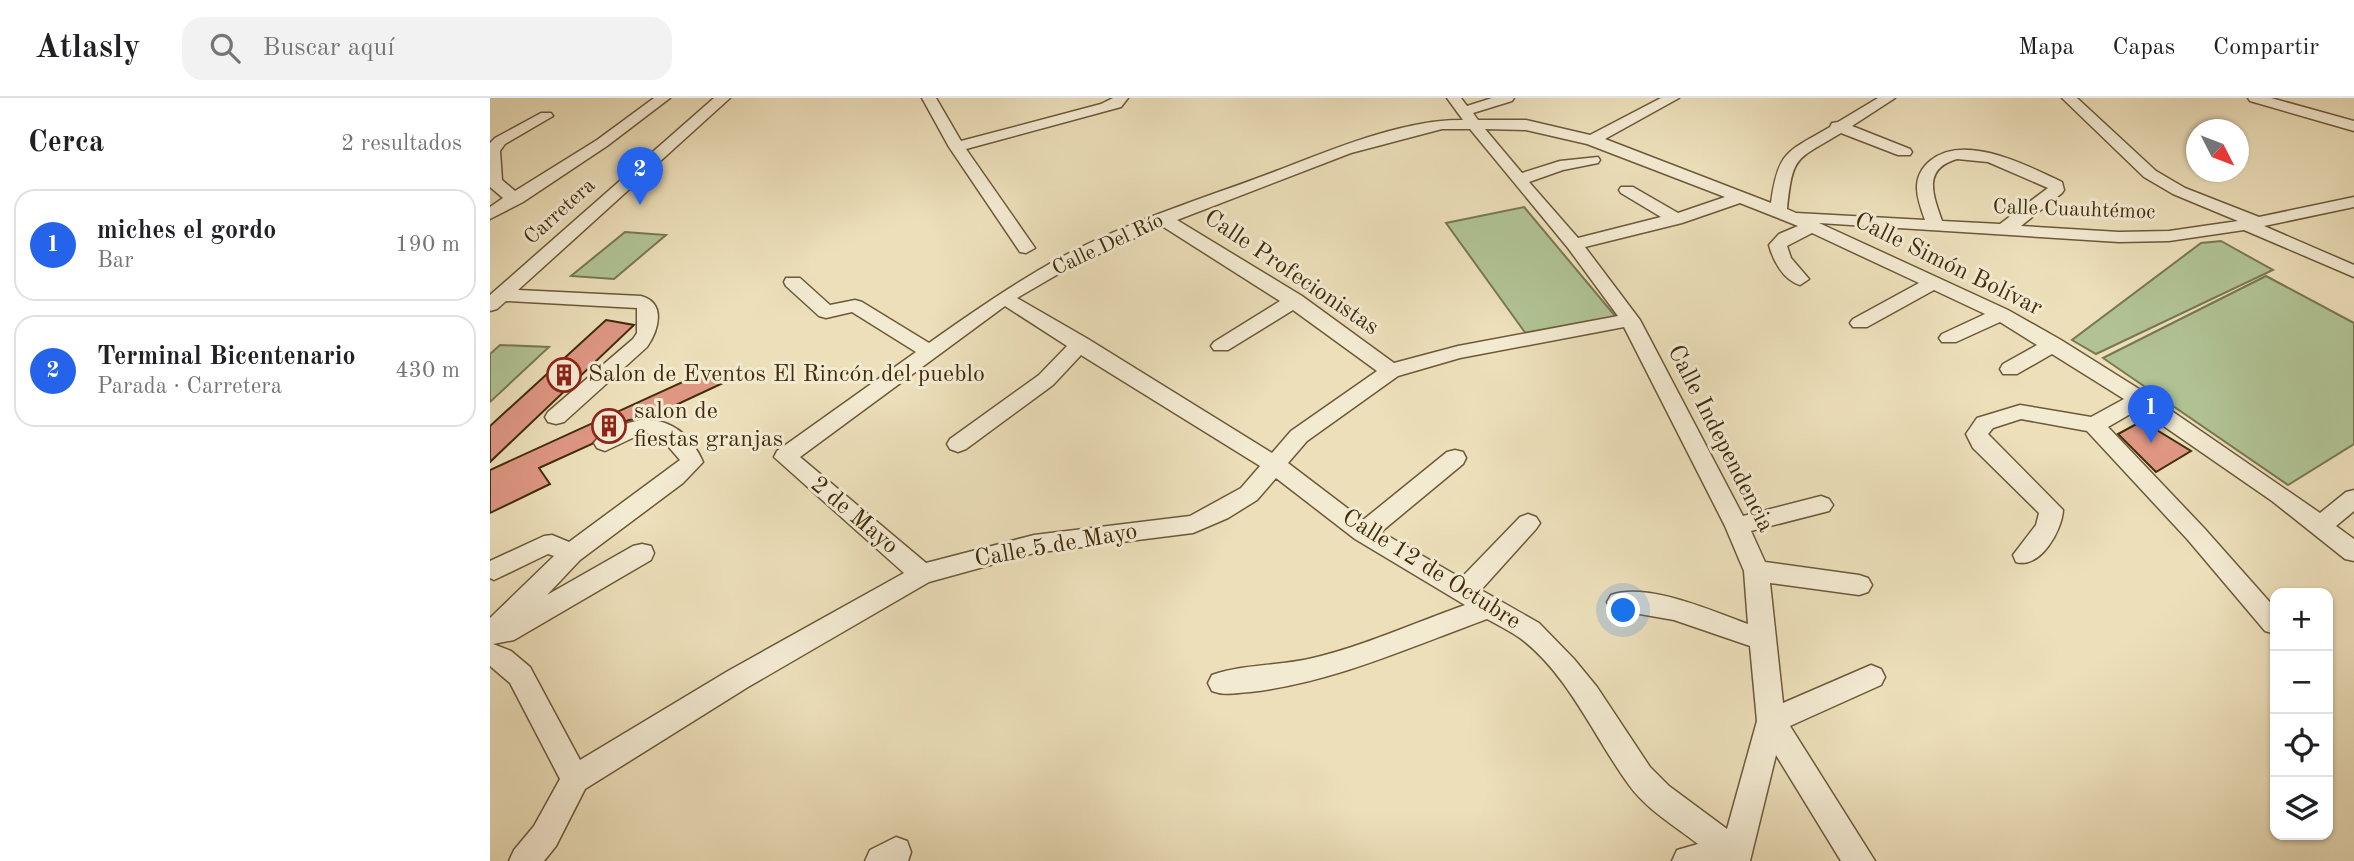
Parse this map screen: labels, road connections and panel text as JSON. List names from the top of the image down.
{
  "streets": {
    "street": [
      "Calle Cuauhtémoc",
      "Carretera",
      "Calle Del Río",
      "Calle Simón Bolívar",
      "Calle Profecionistas",
      "Calle Independencia",
      "2 de Mayo",
      "Calle 5 de Mayo",
      "Calle 12 de Octubre"
    ]
  },
  "crossings": [
    ["Calle Cuauhtémoc", "Calle Simón Bolívar"],
    ["Calle Del Río", "Calle Simón Bolívar"],
    ["Calle Del Río", "Calle Profecionistas"],
    ["Calle Del Río", "Calle Independencia"],
    ["Calle Del Río", "2 de Mayo"],
    ["Calle Del Río", "Calle 12 de Octubre"],
    ["Calle Simón Bolívar", "Calle Independencia"],
    ["Calle Profecionistas", "Calle 5 de Mayo"],
    ["Calle Independencia", "Calle 5 de Mayo"],
    ["Calle Independencia", "Calle 12 de Octubre"],
    ["2 de Mayo", "Calle 5 de Mayo"],
    ["Calle 5 de Mayo", "Calle 12 de Octubre"]
  ],
  "places": {
    "building": ["Salon de Eventos El Rincón del pueblo", "salon de fiestas granjas"]
  },
  "north": "bottom right",
  "page": {
    "header": "Atlasly",
    "search": "Buscar aquí",
    "nav": ["Mapa", "Capas", "Compartir"],
    "heading": ["Cerca", "2 resultados"],
    "pins": ["2", "1"],
    "list": [
      {
        "mark": "1",
        "name": "miches el gordo",
        "note": "Bar",
        "value": "190 m"
      },
      {
        "mark": "2",
        "name": "Terminal Bicentenario",
        "note": "Parada · Carretera",
        "value": "430 m"
      }
    ],
    "map_buttons": ["+", "−"]
  }
}
